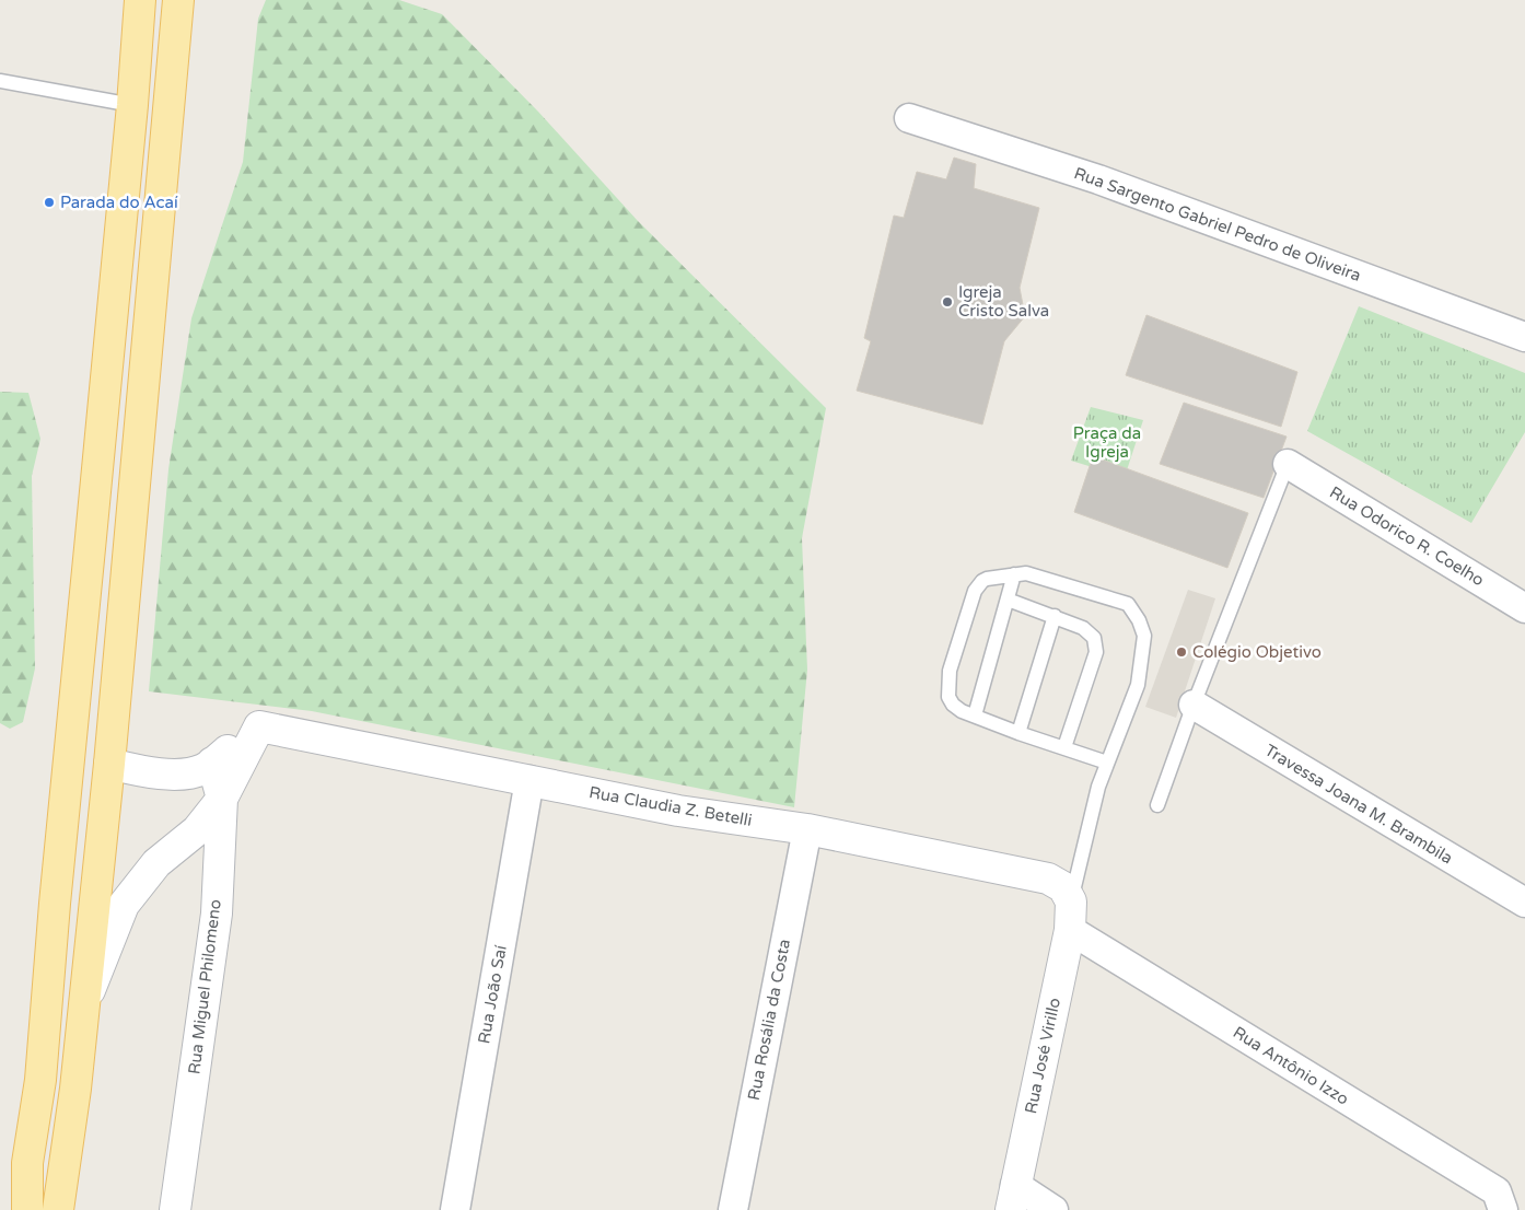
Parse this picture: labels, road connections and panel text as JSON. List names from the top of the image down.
{
  "streets": {
    "street": [
      "Rua Sargento Gabriel Pedro de Oliveira",
      "Rua Odorico R. Coelho",
      "Travessa Joana M. Brambila",
      "Rua Claudia Z. Betelli",
      "Rua Miguel Philomeno",
      "Rua João Saí",
      "Rua Rosália da Costa",
      "Rua José Virillo",
      "Rua Antônio Izzo"
    ]
  },
  "crossings": [
    ["Rua Claudia Z. Betelli", "Rua João Saí"],
    ["Rua Claudia Z. Betelli", "Rua Rosália da Costa"],
    ["Rua Claudia Z. Betelli", "Rua José Virillo"],
    ["Rua Claudia Z. Betelli", "Rua Antônio Izzo"],
    ["Rua José Virillo", "Rua Antônio Izzo"]
  ],
  "parks": ["Praça da Igreja"],
  "places": ["Parada do Acaí", "Igreja Cristo Salva", "Colégio Objetivo"]
}
